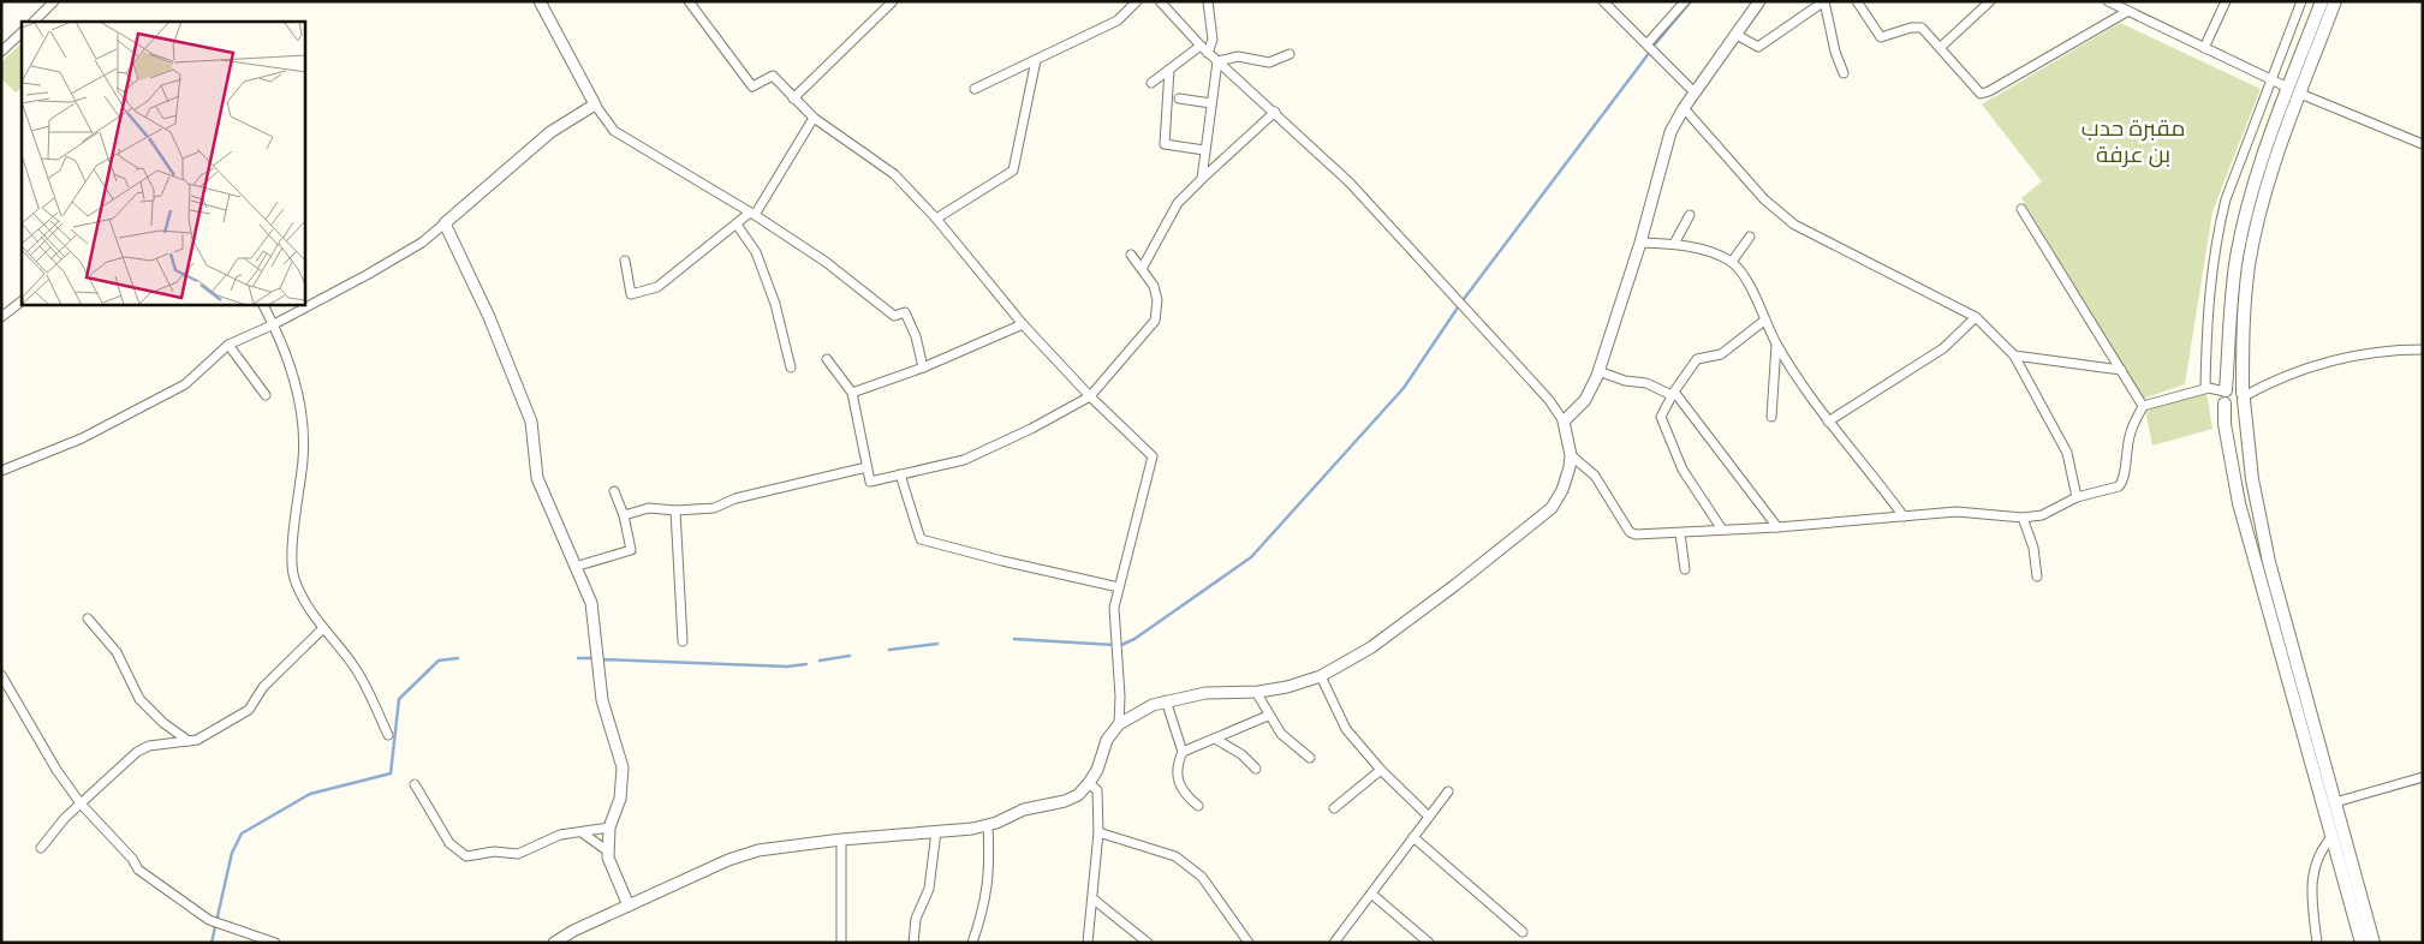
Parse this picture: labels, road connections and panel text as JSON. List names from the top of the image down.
{
  "parks": ["مقبرة حدب بن عرفة"]
}
